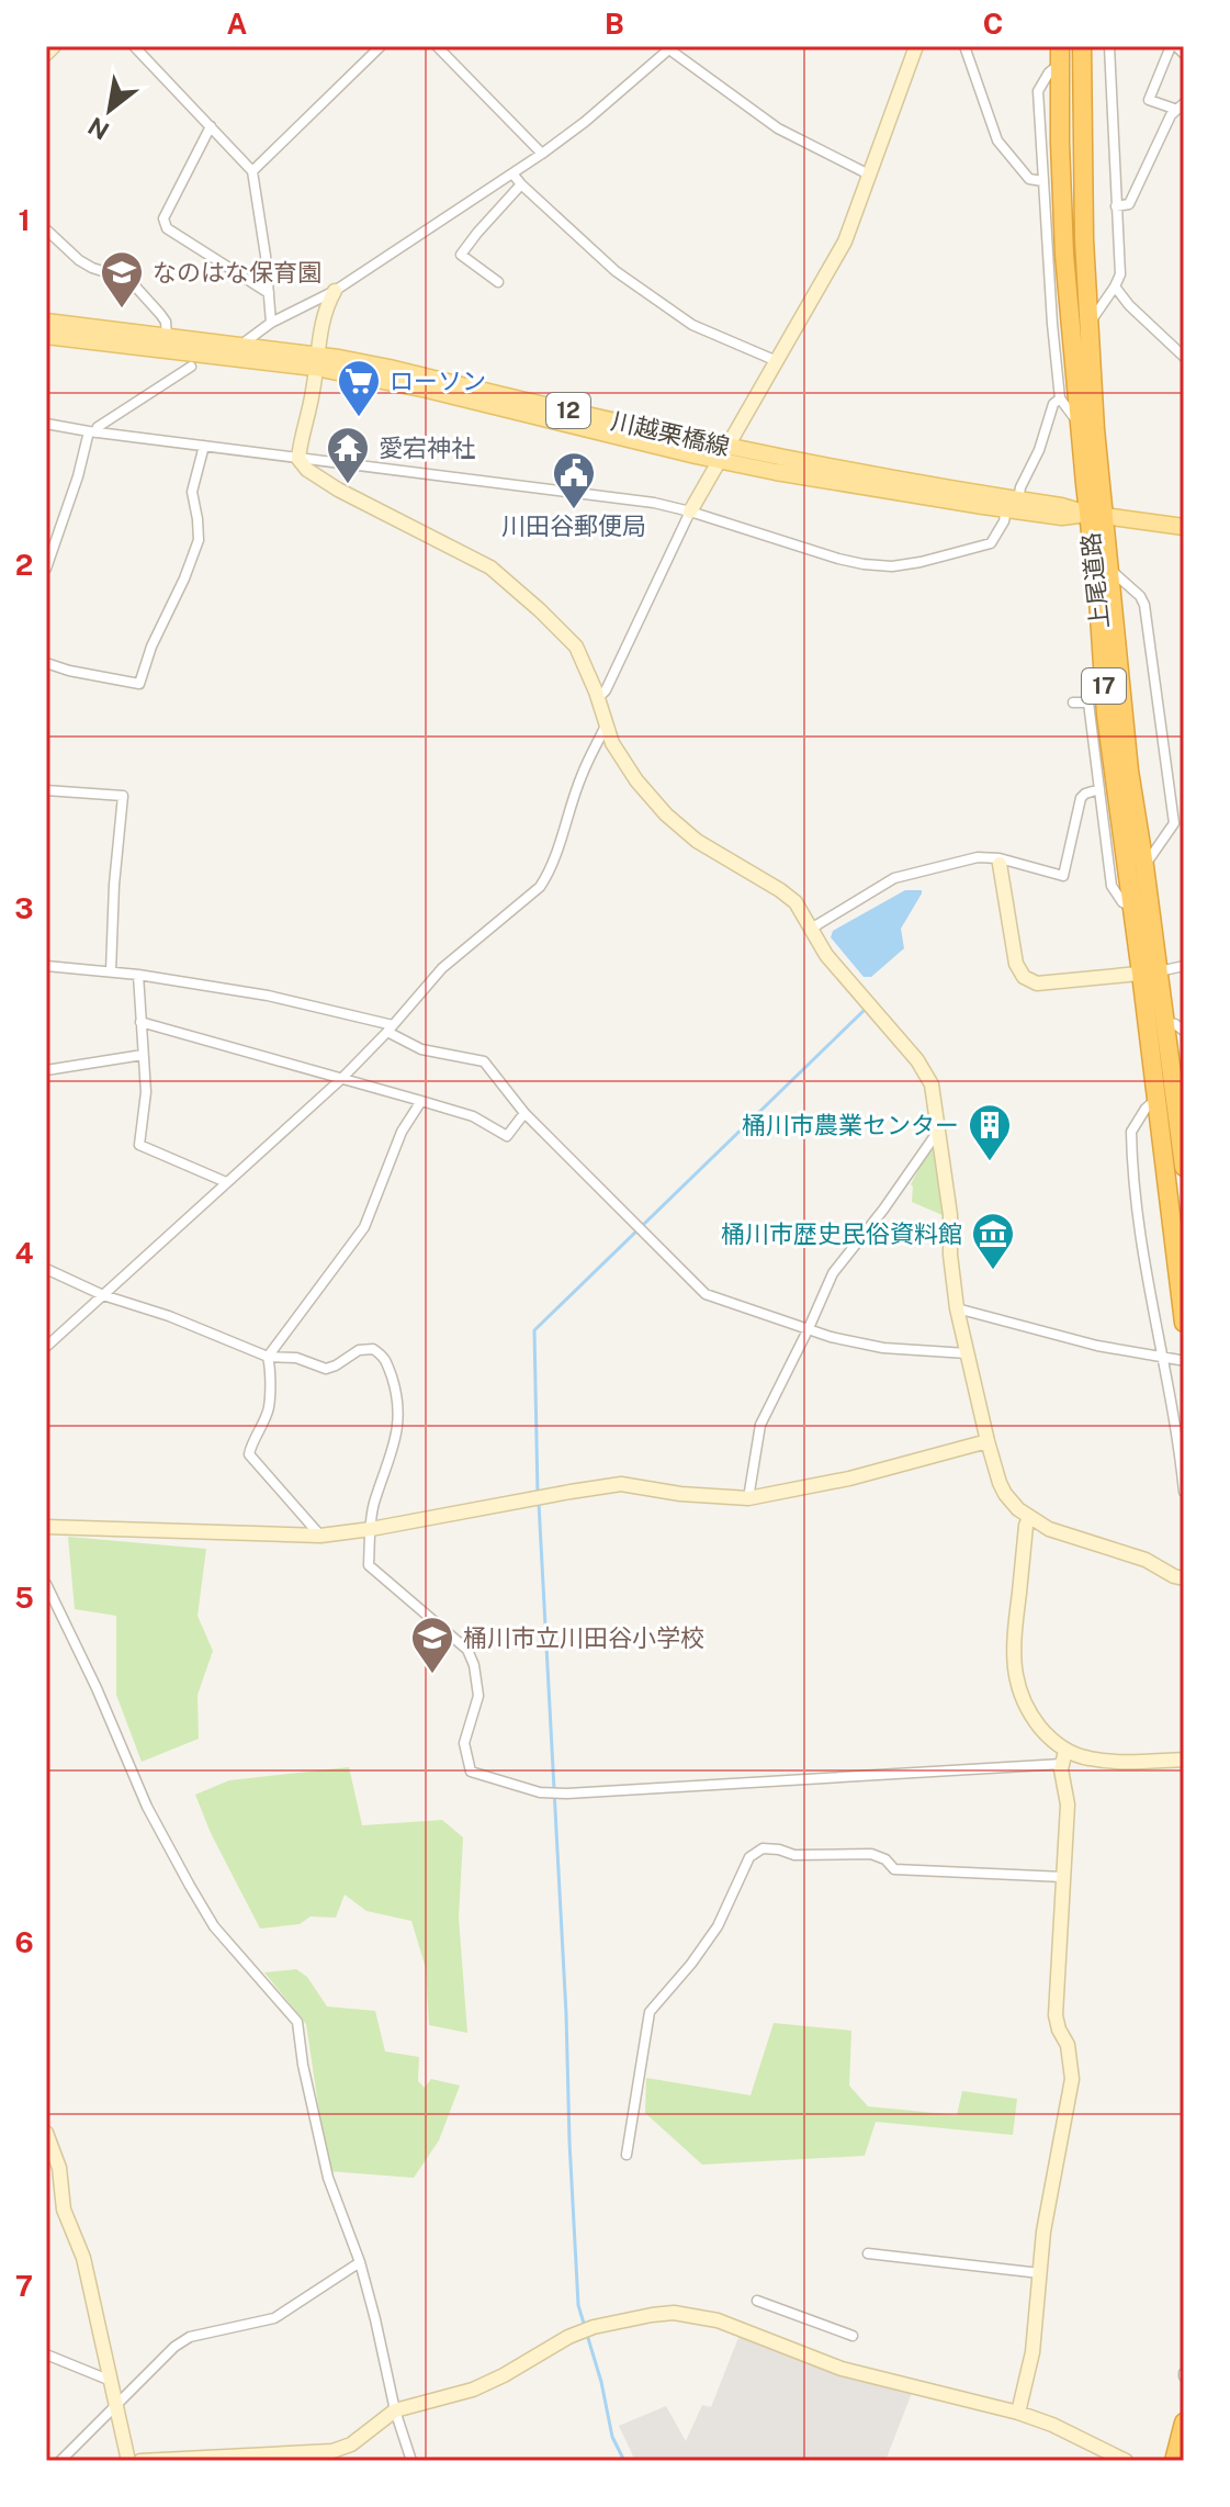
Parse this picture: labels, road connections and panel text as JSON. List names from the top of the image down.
{
  "streets": {
    "highway": ["上尾道路", "17"],
    "main road": ["12", "川越栗橋線"]
  },
  "crossings": [
    ["川越栗橋線", "上尾道路"]
  ],
  "places": {
    "school or university": ["なのはな保育園", "桶川市立川田谷小学校"],
    "supermarket": ["ローソン"],
    "temple": ["愛宕神社"],
    "public building": ["川田谷郵便局"],
    "building": ["桶川市農業センター"],
    "museum": ["桶川市歴史民俗資料館"]
  },
  "north": "bottom left",
  "grid": {
    "columns": ["A", "B", "C"],
    "rows": [
      "1",
      "2",
      "3",
      "4",
      "5",
      "6",
      "7"
    ]
  }
}
